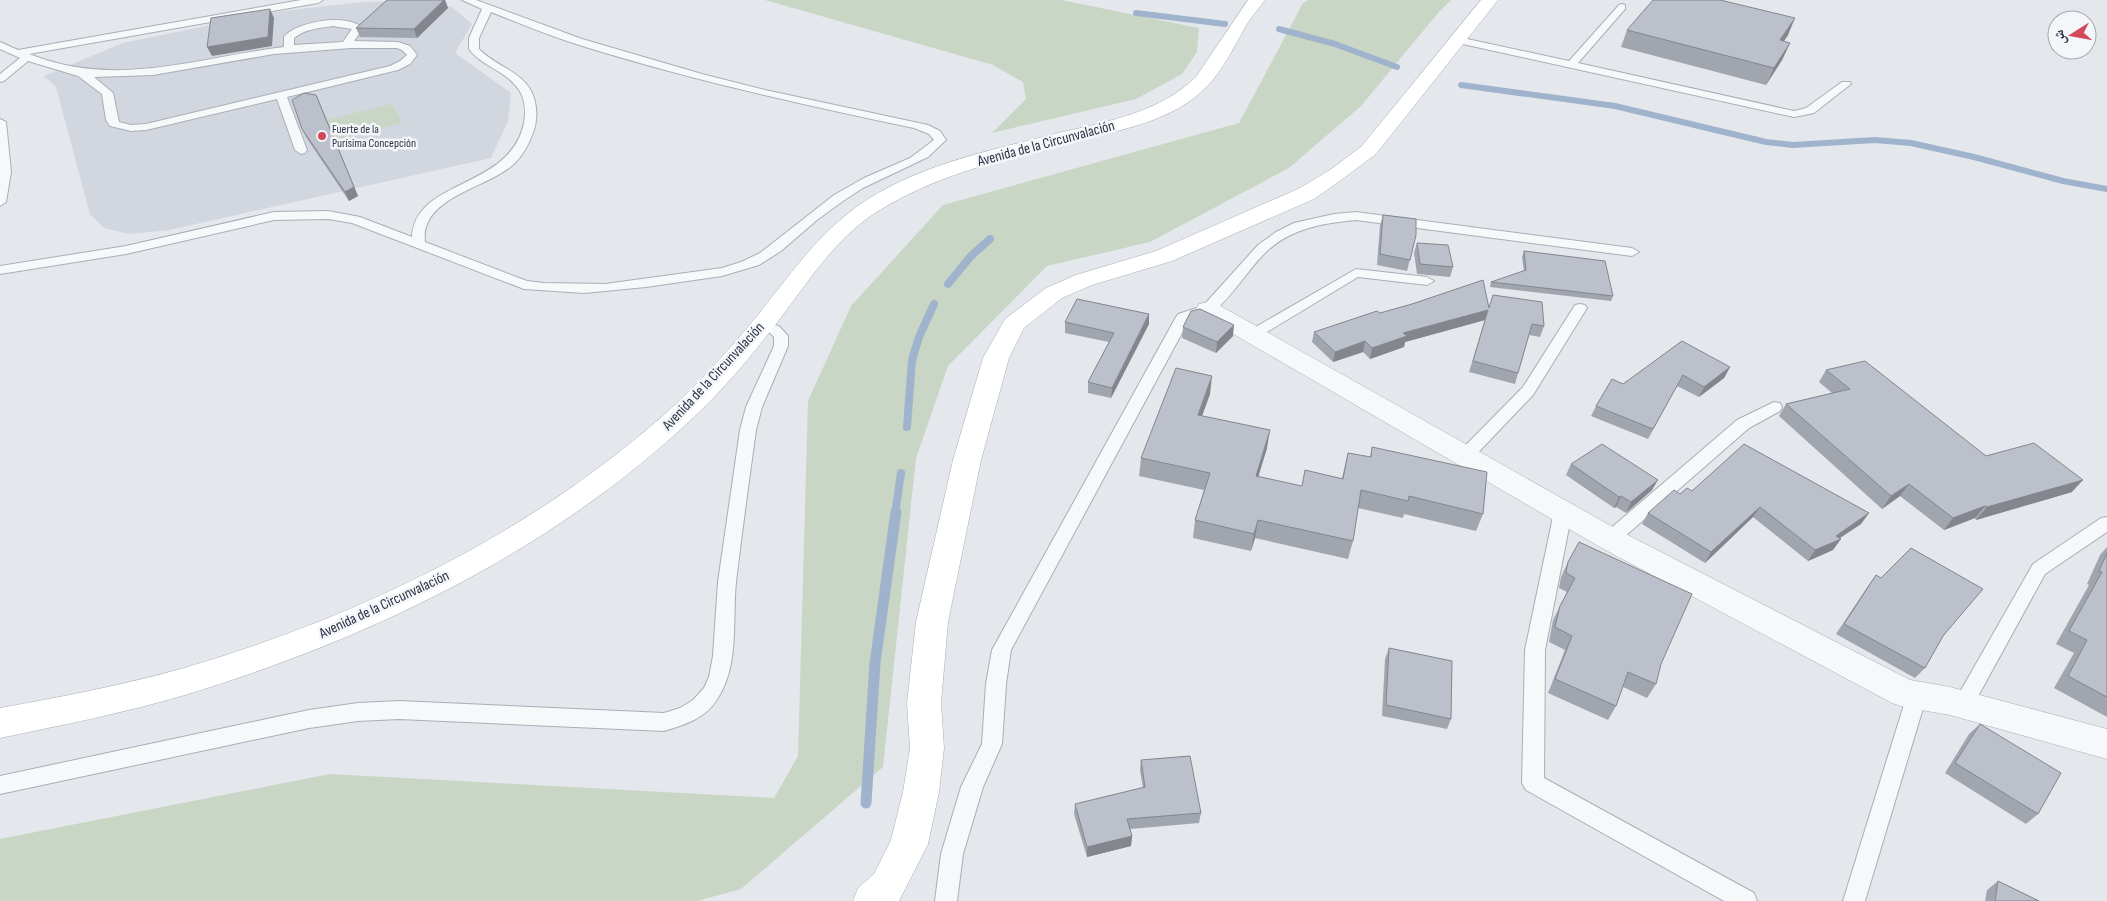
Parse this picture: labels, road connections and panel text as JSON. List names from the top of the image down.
{
  "streets": {
    "main road": ["Avenida de la Circunvalación"]
  },
  "places": ["Fuerte de la Purísima Concepción"],
  "north": "left"
}
